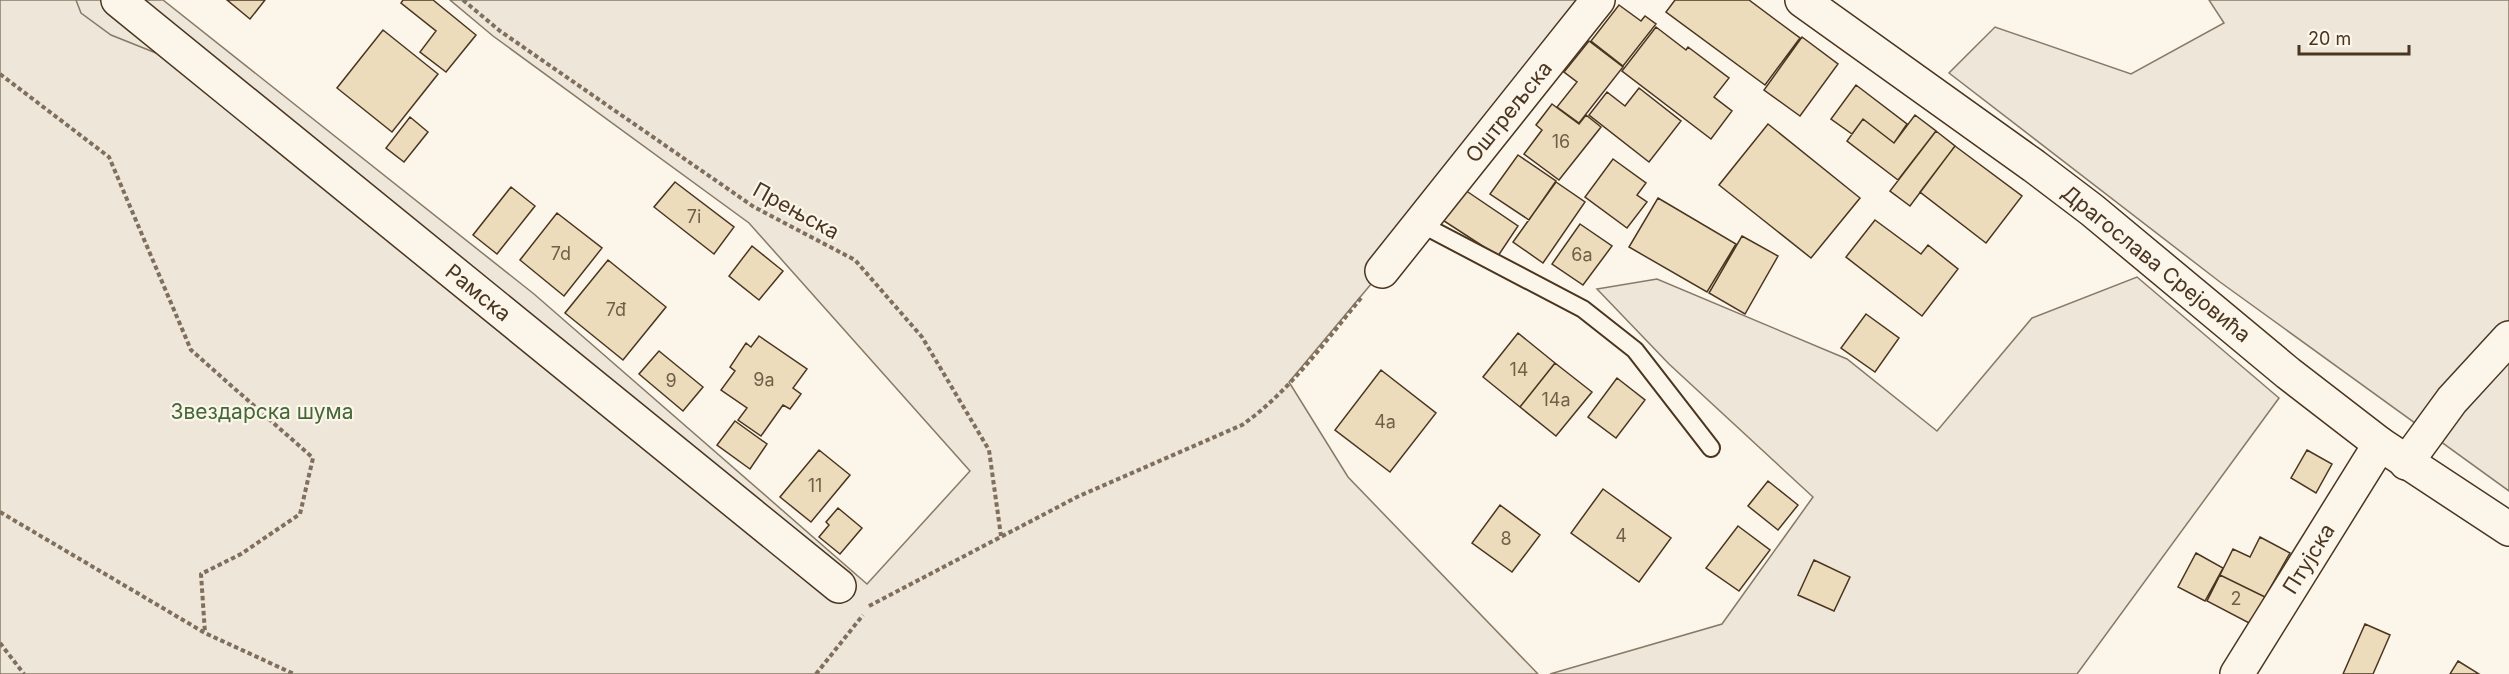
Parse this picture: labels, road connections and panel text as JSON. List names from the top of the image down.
{
  "streets": {
    "street": [
      "Оштрељска",
      "Драгослава Срејовића",
      "Рамска",
      "Птујска"
    ],
    "path": ["Прењска"]
  },
  "crossings": [
    ["Драгослава Срејовића", "Птујска"]
  ],
  "parks": ["Звездарска шума"],
  "house_numbers": [
    "16",
    "7i",
    "7d",
    "6a",
    "7đ",
    "14",
    "9a",
    "9",
    "14a",
    "4a",
    "11",
    "4",
    "8",
    "2"
  ],
  "scale_bar": "20 m"
}
